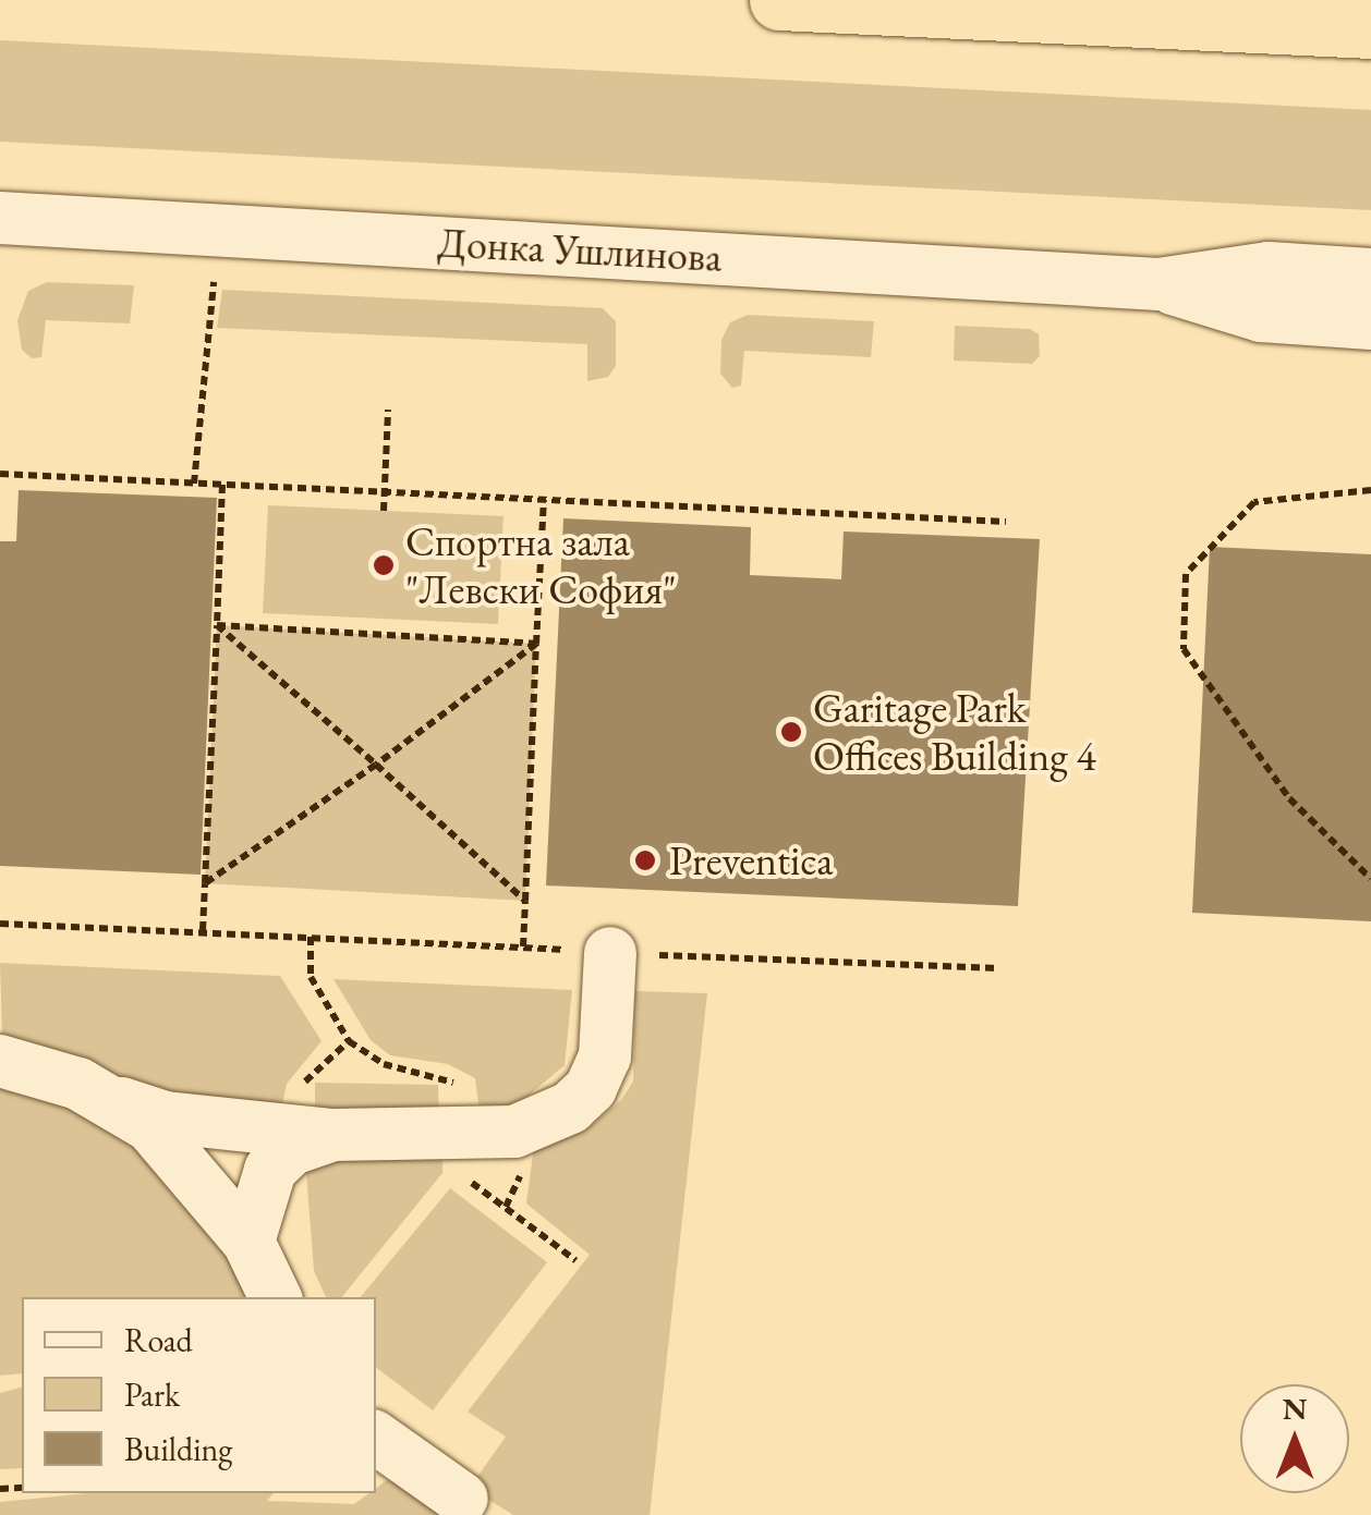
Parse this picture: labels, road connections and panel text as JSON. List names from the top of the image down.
{
  "streets": {
    "street": ["Донка Ушлинова"]
  },
  "places": ["Спортна зала \"Левски София\"", "Garitage Park Offices Building 4", "Preventica"],
  "legend": ["Road", "Park", "Building"],
  "north": "top"
}
